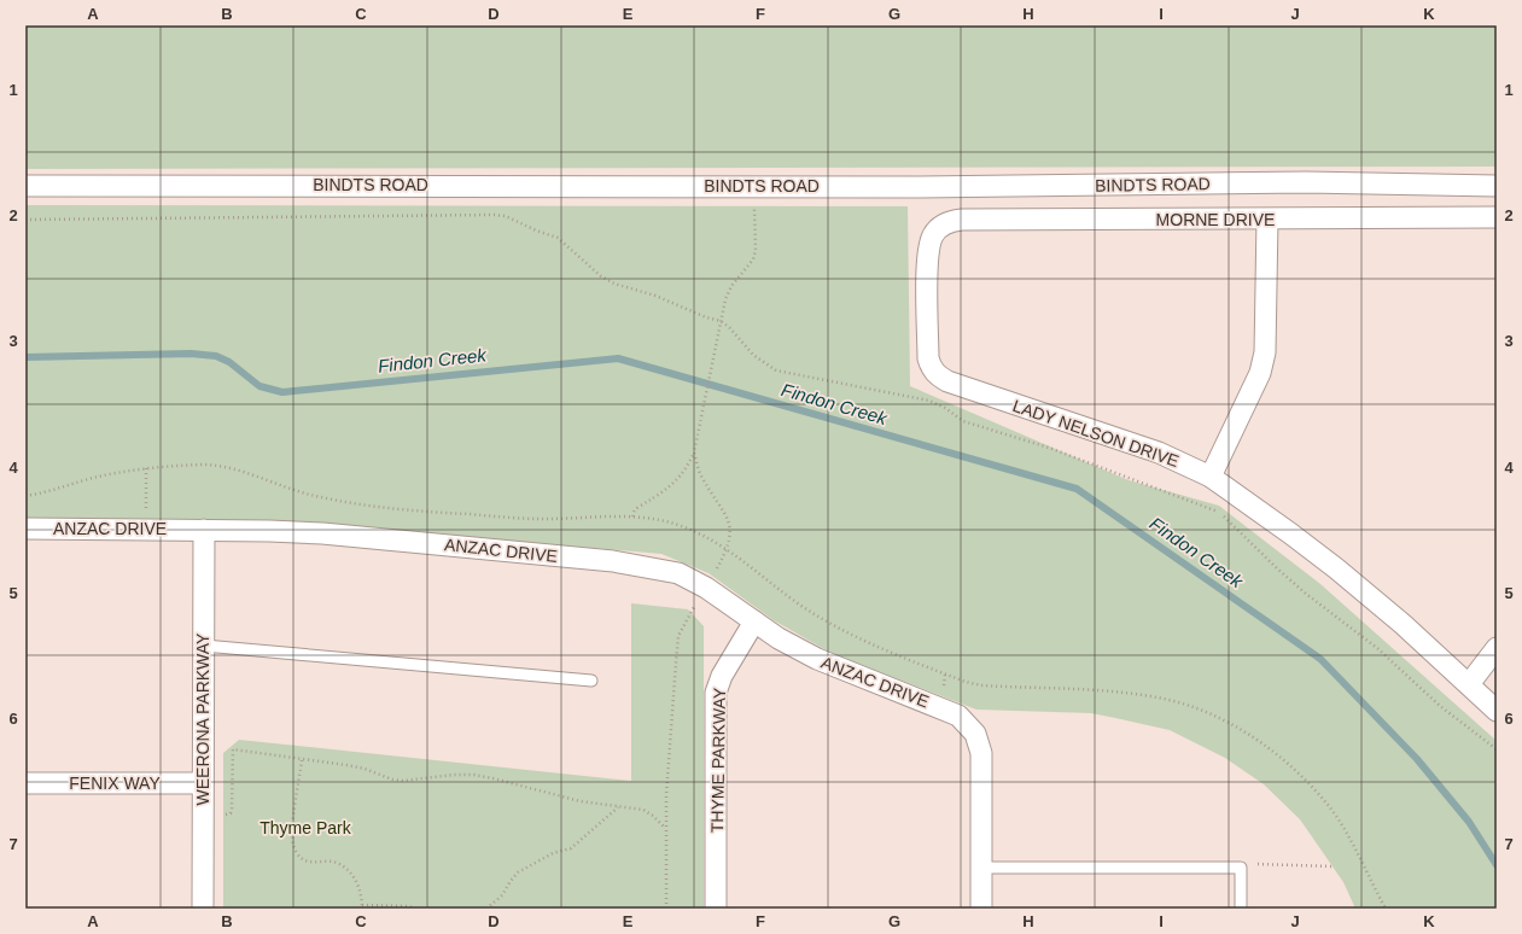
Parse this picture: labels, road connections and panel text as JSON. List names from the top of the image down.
{
  "streets": {
    "street": [
      "BINDTS ROAD",
      "MORNE DRIVE",
      "LADY NELSON DRIVE",
      "ANZAC DRIVE",
      "WEERONA PARKWAY",
      "THYME PARKWAY",
      "FENIX WAY"
    ]
  },
  "crossings": [
    ["MORNE DRIVE", "LADY NELSON DRIVE"],
    ["ANZAC DRIVE", "WEERONA PARKWAY"],
    ["ANZAC DRIVE", "THYME PARKWAY"],
    ["WEERONA PARKWAY", "FENIX WAY"]
  ],
  "water": ["Findon Creek"],
  "parks": ["Thyme Park"],
  "grid": {
    "columns": [
      "A",
      "B",
      "C",
      "D",
      "E",
      "F",
      "G",
      "H",
      "I",
      "J",
      "K"
    ],
    "rows": [
      "1",
      "2",
      "3",
      "4",
      "5",
      "6",
      "7"
    ]
  }
}
